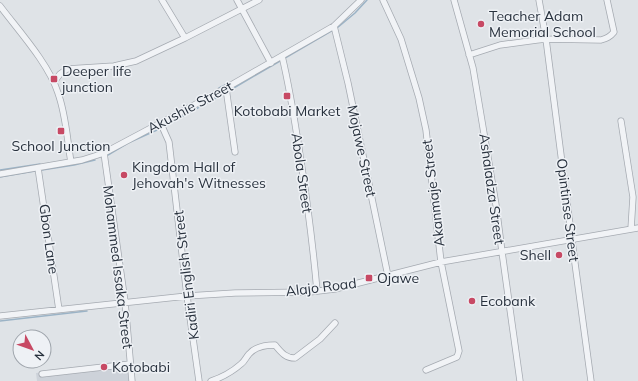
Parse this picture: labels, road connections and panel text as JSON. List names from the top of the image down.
{
  "streets": {
    "street": [
      "Akushie Street",
      "Mojawe Street",
      "Abola Street",
      "Ashaladza Street",
      "Akanmaje Street",
      "Opintinse Street",
      "Gbon Lane",
      "Mohammed Issaka Street",
      "Kadiri English Street",
      "Alajo Road"
    ]
  },
  "crossings": [
    ["Akushie Street", "Mojawe Street"],
    ["Akushie Street", "Abola Street"],
    ["Akushie Street", "Gbon Lane"],
    ["Akushie Street", "Mohammed Issaka Street"],
    ["Akushie Street", "Kadiri English Street"],
    ["Mojawe Street", "Alajo Road"],
    ["Abola Street", "Alajo Road"],
    ["Ashaladza Street", "Alajo Road"],
    ["Akanmaje Street", "Alajo Road"],
    ["Opintinse Street", "Alajo Road"],
    ["Gbon Lane", "Alajo Road"],
    ["Mohammed Issaka Street", "Alajo Road"],
    ["Kadiri English Street", "Alajo Road"]
  ],
  "places": {
    "other": [
      "Teacher Adam Memorial School",
      "Kingdom Hall of Jehovah's Witnesses",
      "Shell",
      "Ecobank",
      "Kotobabi"
    ],
    "transit": [
      "Deeper life junction",
      "Kotobabi Market",
      "School Junction",
      "Ojawe"
    ]
  },
  "north": "bottom right"
}
